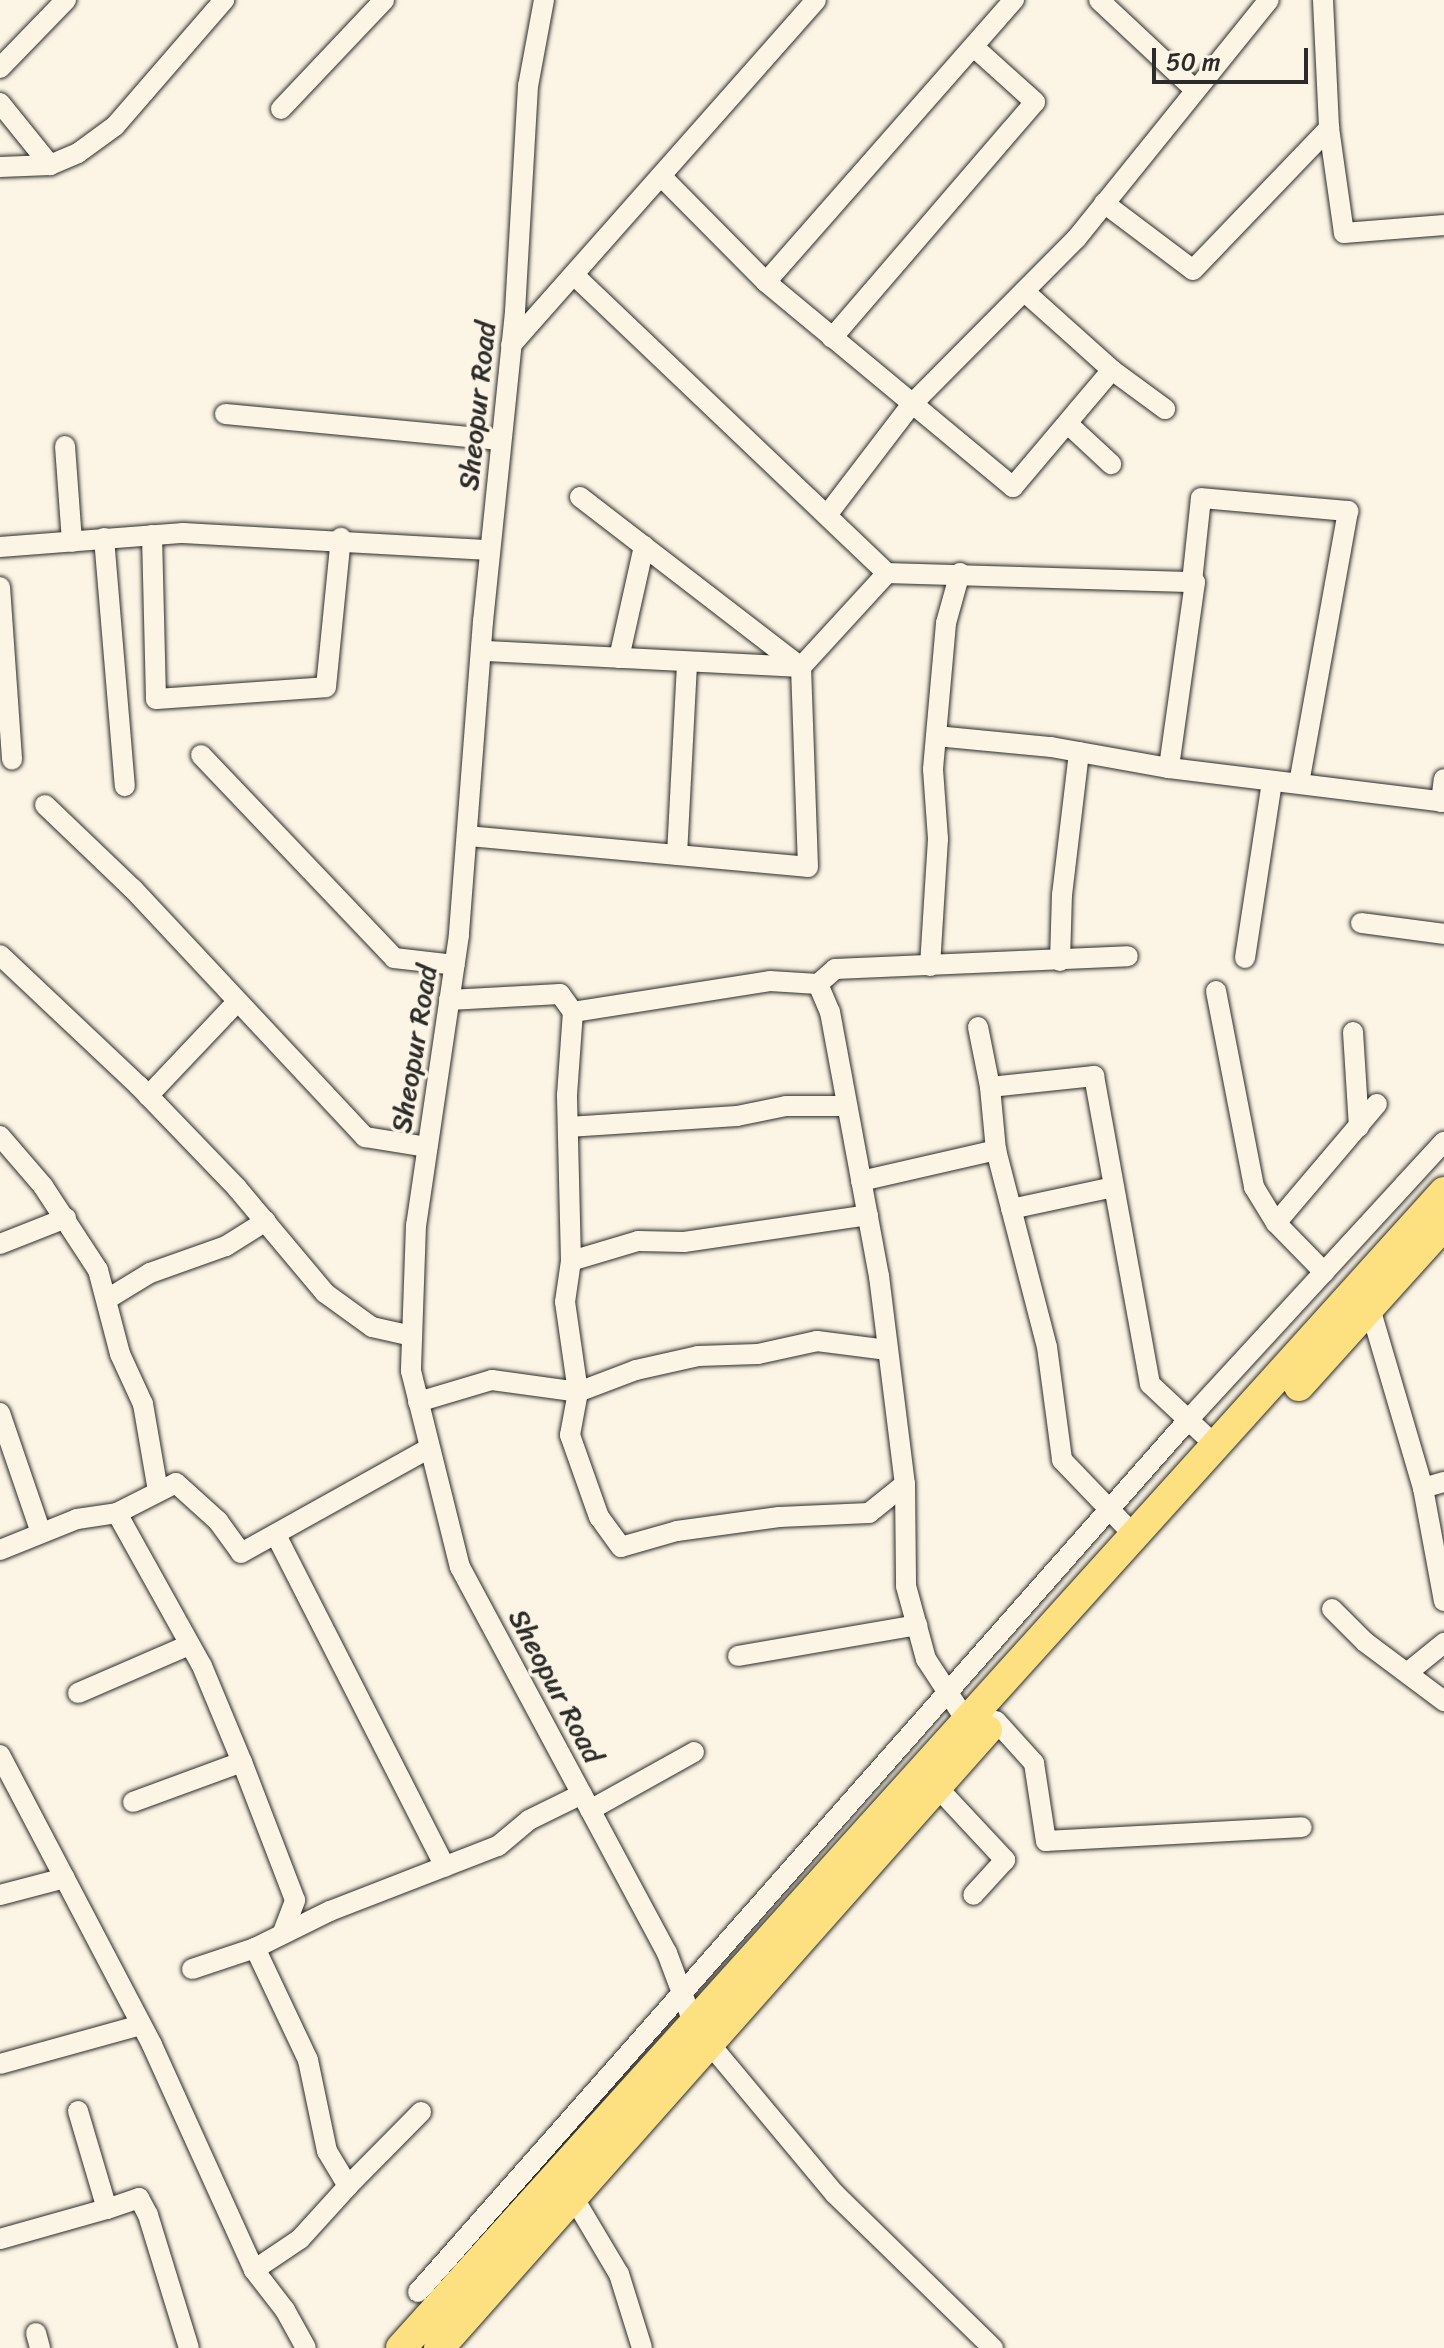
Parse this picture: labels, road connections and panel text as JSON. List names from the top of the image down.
{
  "streets": {
    "street": ["Sheopur Road"]
  },
  "scale_bar": "50 m"
}
